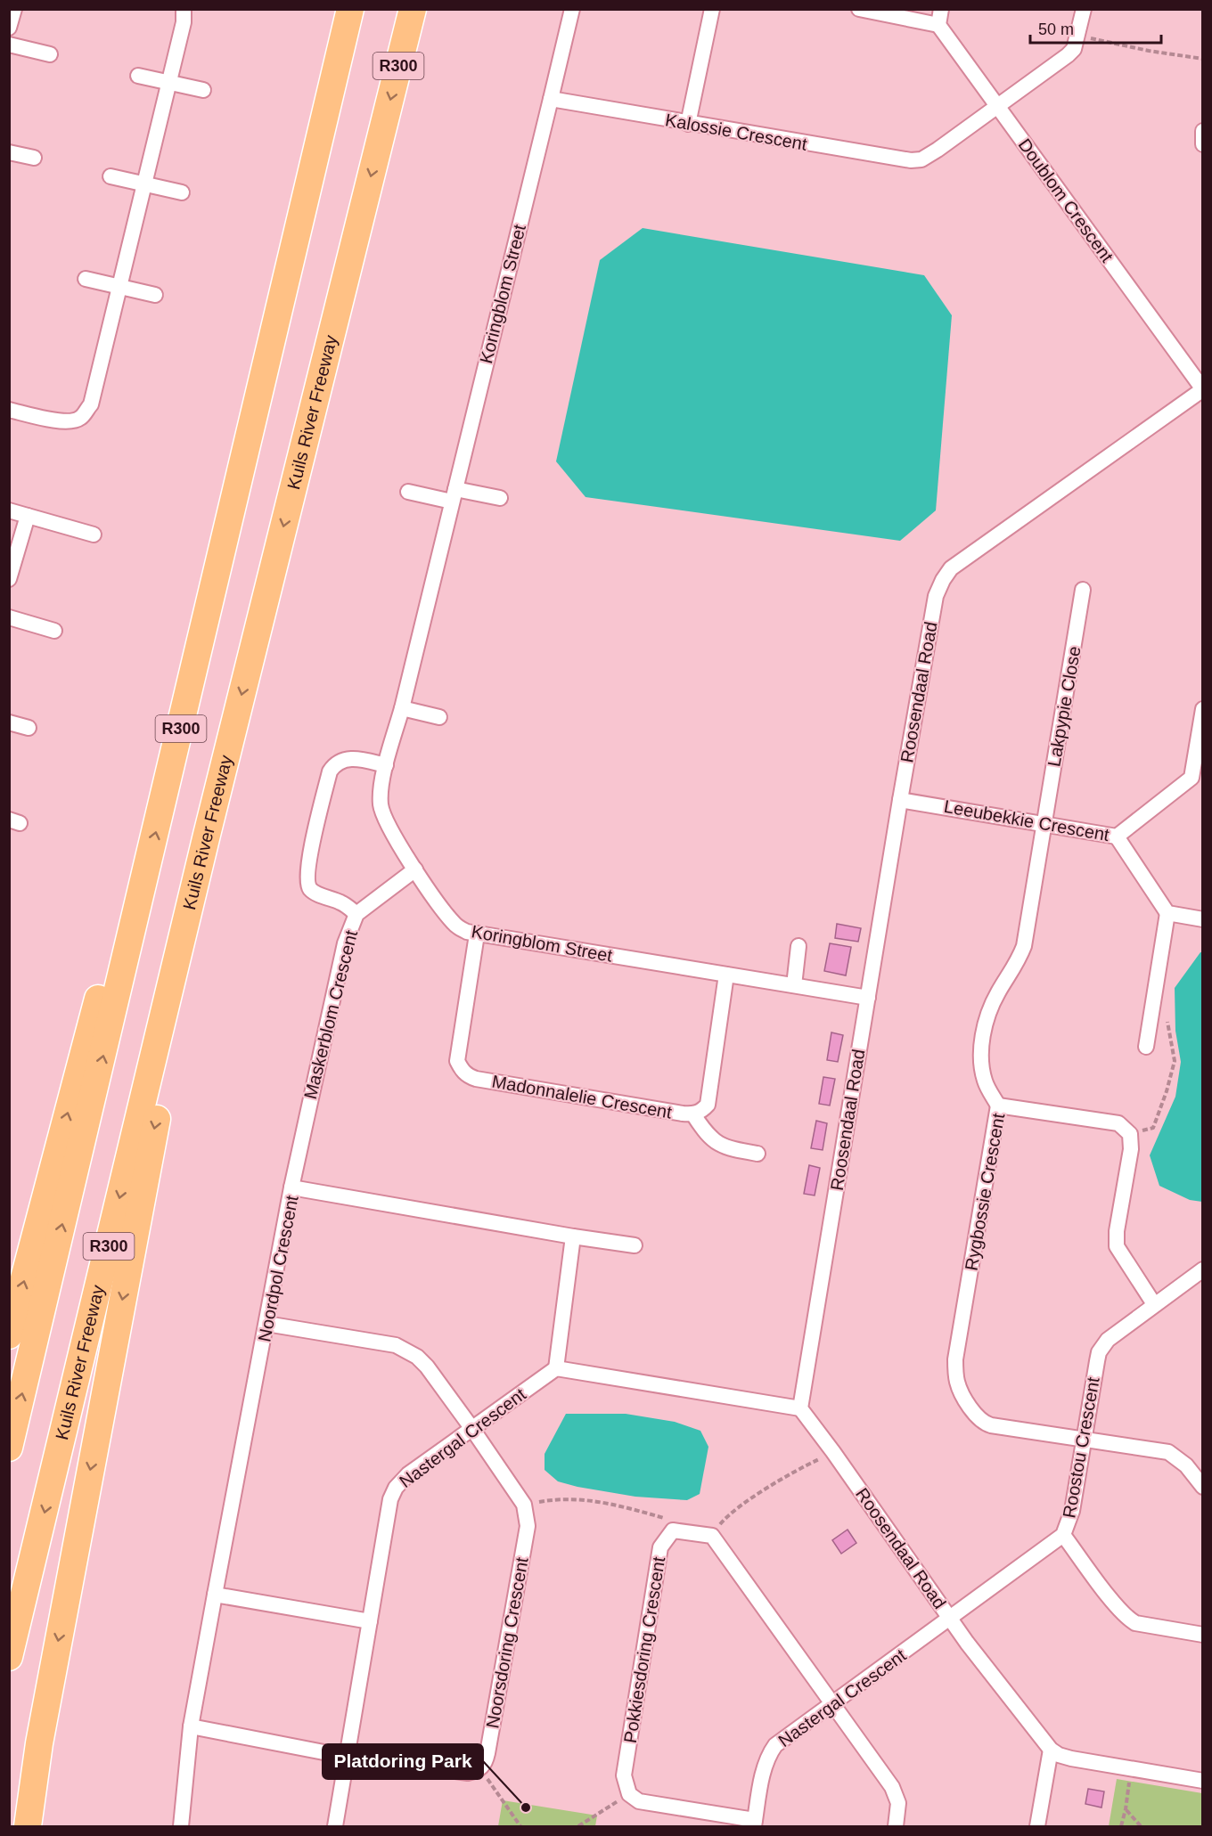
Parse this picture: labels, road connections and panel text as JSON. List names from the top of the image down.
{
  "streets": {
    "highway": ["R300", "Kuils River Freeway"],
    "street": [
      "Kalossie Crescent",
      "Doublom Crescent",
      "Koringblom Street",
      "Roosendaal Road",
      "Lakpypie Close",
      "Leeubekkie Crescent",
      "Maskerblom Crescent",
      "Madonnalelie Crescent",
      "Rygbossie Crescent",
      "Noordpol Crescent",
      "Nastergal Crescent",
      "Roostou Crescent",
      "Noorsdoring Crescent",
      "Pokkiesdoring Crescent"
    ]
  },
  "crossings": [
    ["Kalossie Crescent", "Doublom Crescent"],
    ["Kalossie Crescent", "Koringblom Street"],
    ["Doublom Crescent", "Roosendaal Road"],
    ["Koringblom Street", "Roosendaal Road"],
    ["Koringblom Street", "Maskerblom Crescent"],
    ["Koringblom Street", "Madonnalelie Crescent"],
    ["Roosendaal Road", "Leeubekkie Crescent"],
    ["Roosendaal Road", "Nastergal Crescent"],
    ["Roosendaal Road", "Roostou Crescent"],
    ["Lakpypie Close", "Leeubekkie Crescent"],
    ["Lakpypie Close", "Rygbossie Crescent"],
    ["Maskerblom Crescent", "Noordpol Crescent"],
    ["Rygbossie Crescent", "Roostou Crescent"],
    ["Noordpol Crescent", "Noorsdoring Crescent"],
    ["Nastergal Crescent", "Roostou Crescent"],
    ["Nastergal Crescent", "Noorsdoring Crescent"]
  ],
  "places": ["Platdoring Park"],
  "scale_bar": "50 m"
}
